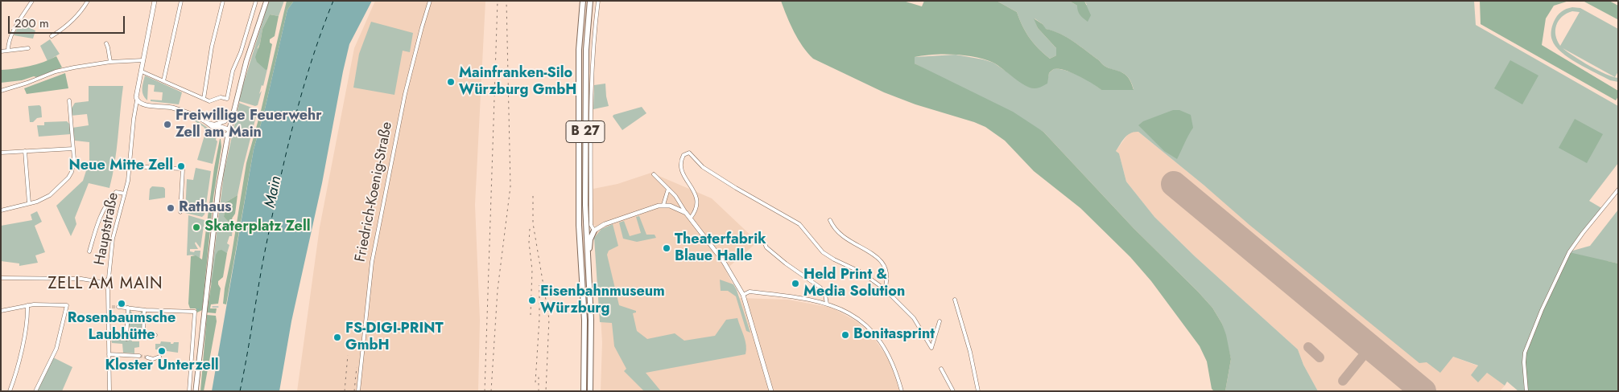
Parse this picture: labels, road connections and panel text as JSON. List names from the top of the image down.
{
  "streets": {
    "highway": ["B 27"],
    "street": ["Friedrich-Koenig-Straße", "Hauptstraße"]
  },
  "districts": ["ZELL AM MAIN"],
  "water": ["Main"],
  "places": [
    "Mainfranken-Silo Würzburg GmbH",
    "Freiwillige Feuerwehr Zell am Main",
    "Neue Mitte Zell",
    "Rathaus",
    "Skaterplatz Zell",
    "Theaterfabrik Blaue Halle",
    "Held Print & Media Solution",
    "Eisenbahnmuseum Würzburg",
    "Rosenbaumsche Laubhütte",
    "Bonitasprint",
    "FS-DIGI-PRINT GmbH",
    "Kloster Unterzell"
  ],
  "scale_bar": "200 m"
}
